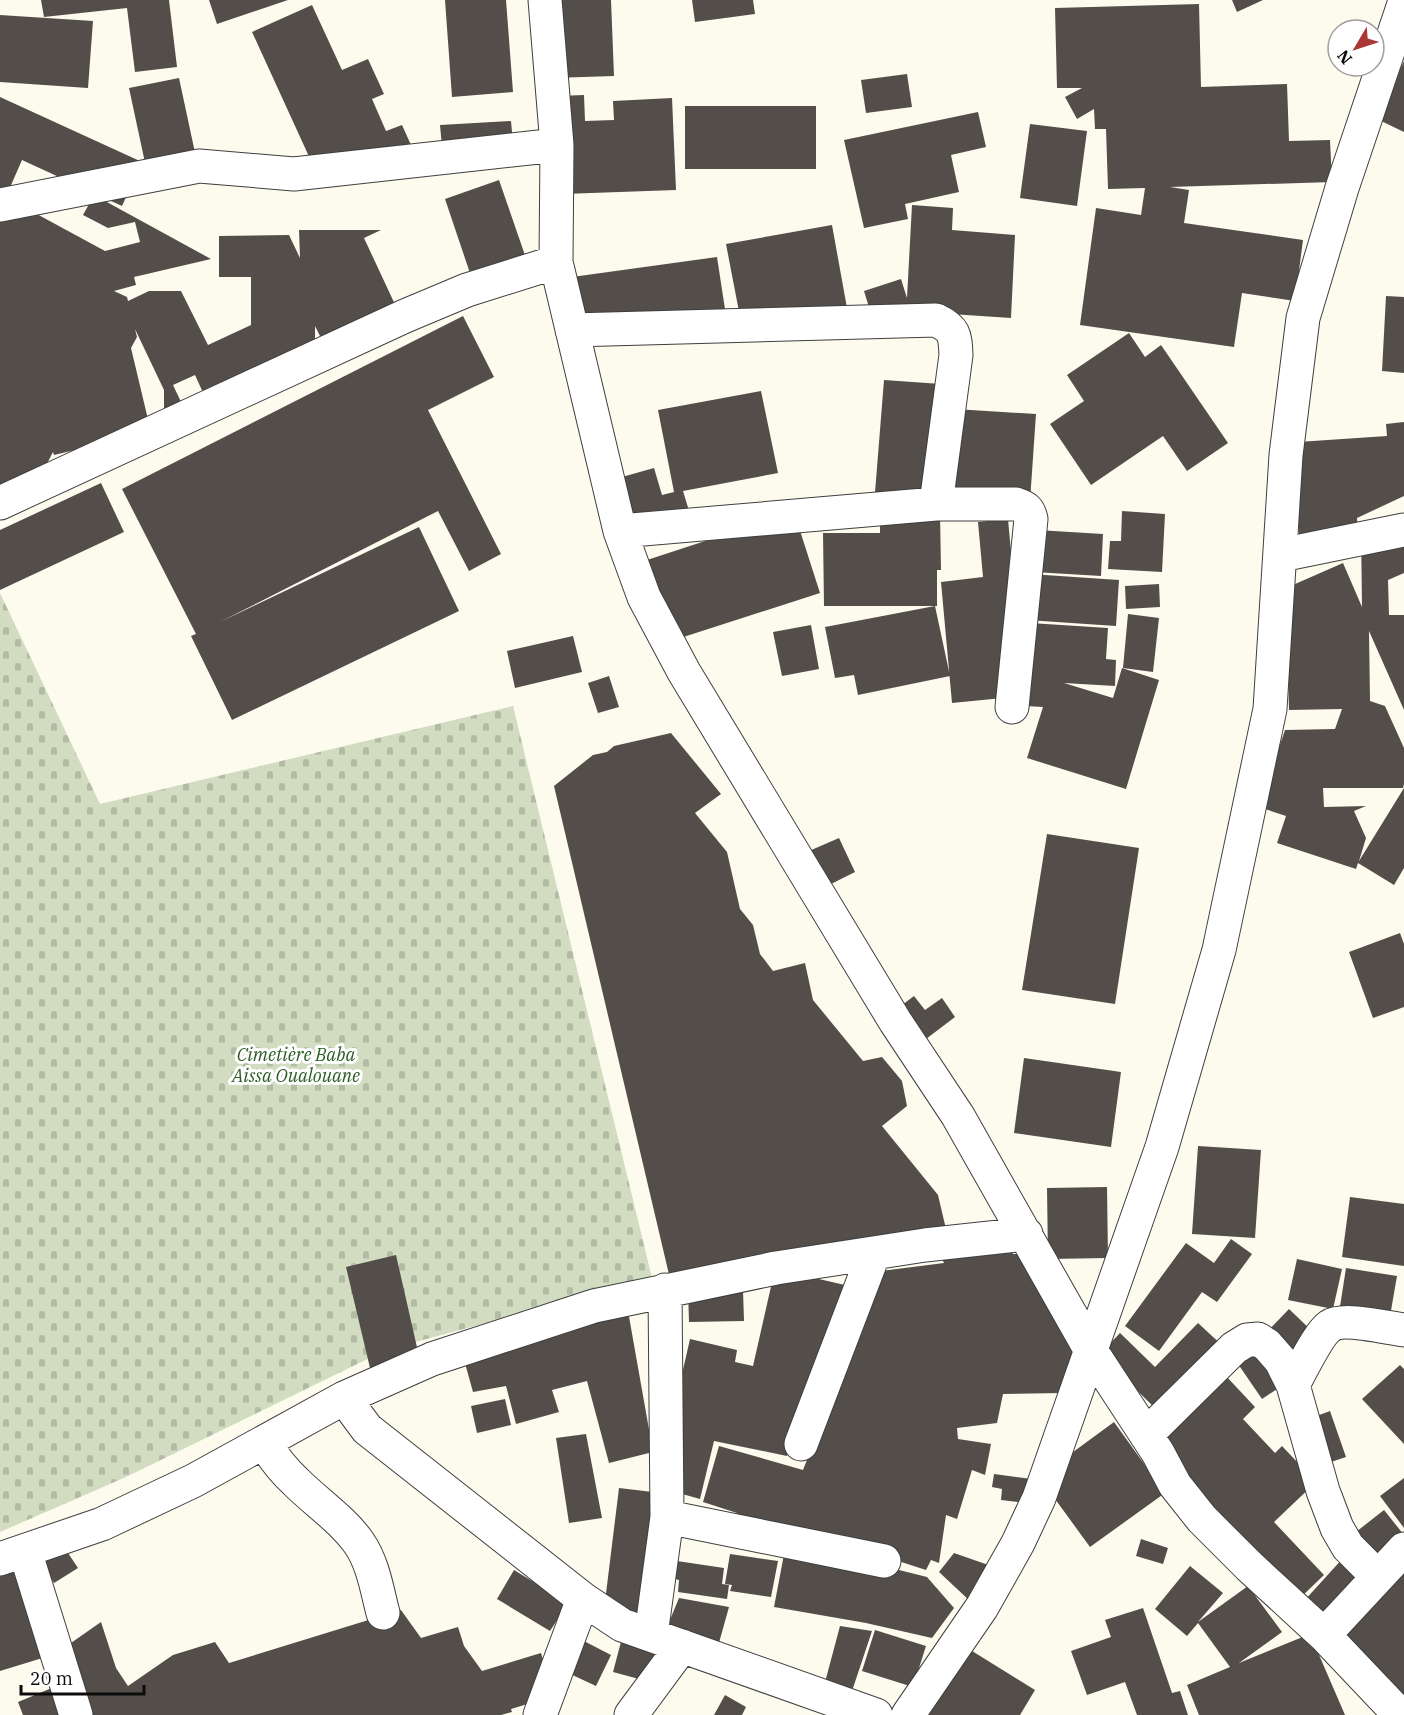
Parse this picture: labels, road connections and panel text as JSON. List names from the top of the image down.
{
  "parks": ["Cimetière Baba Aissa Oualouane"],
  "scale_bar": "20 m",
  "north": "bottom left"
}
